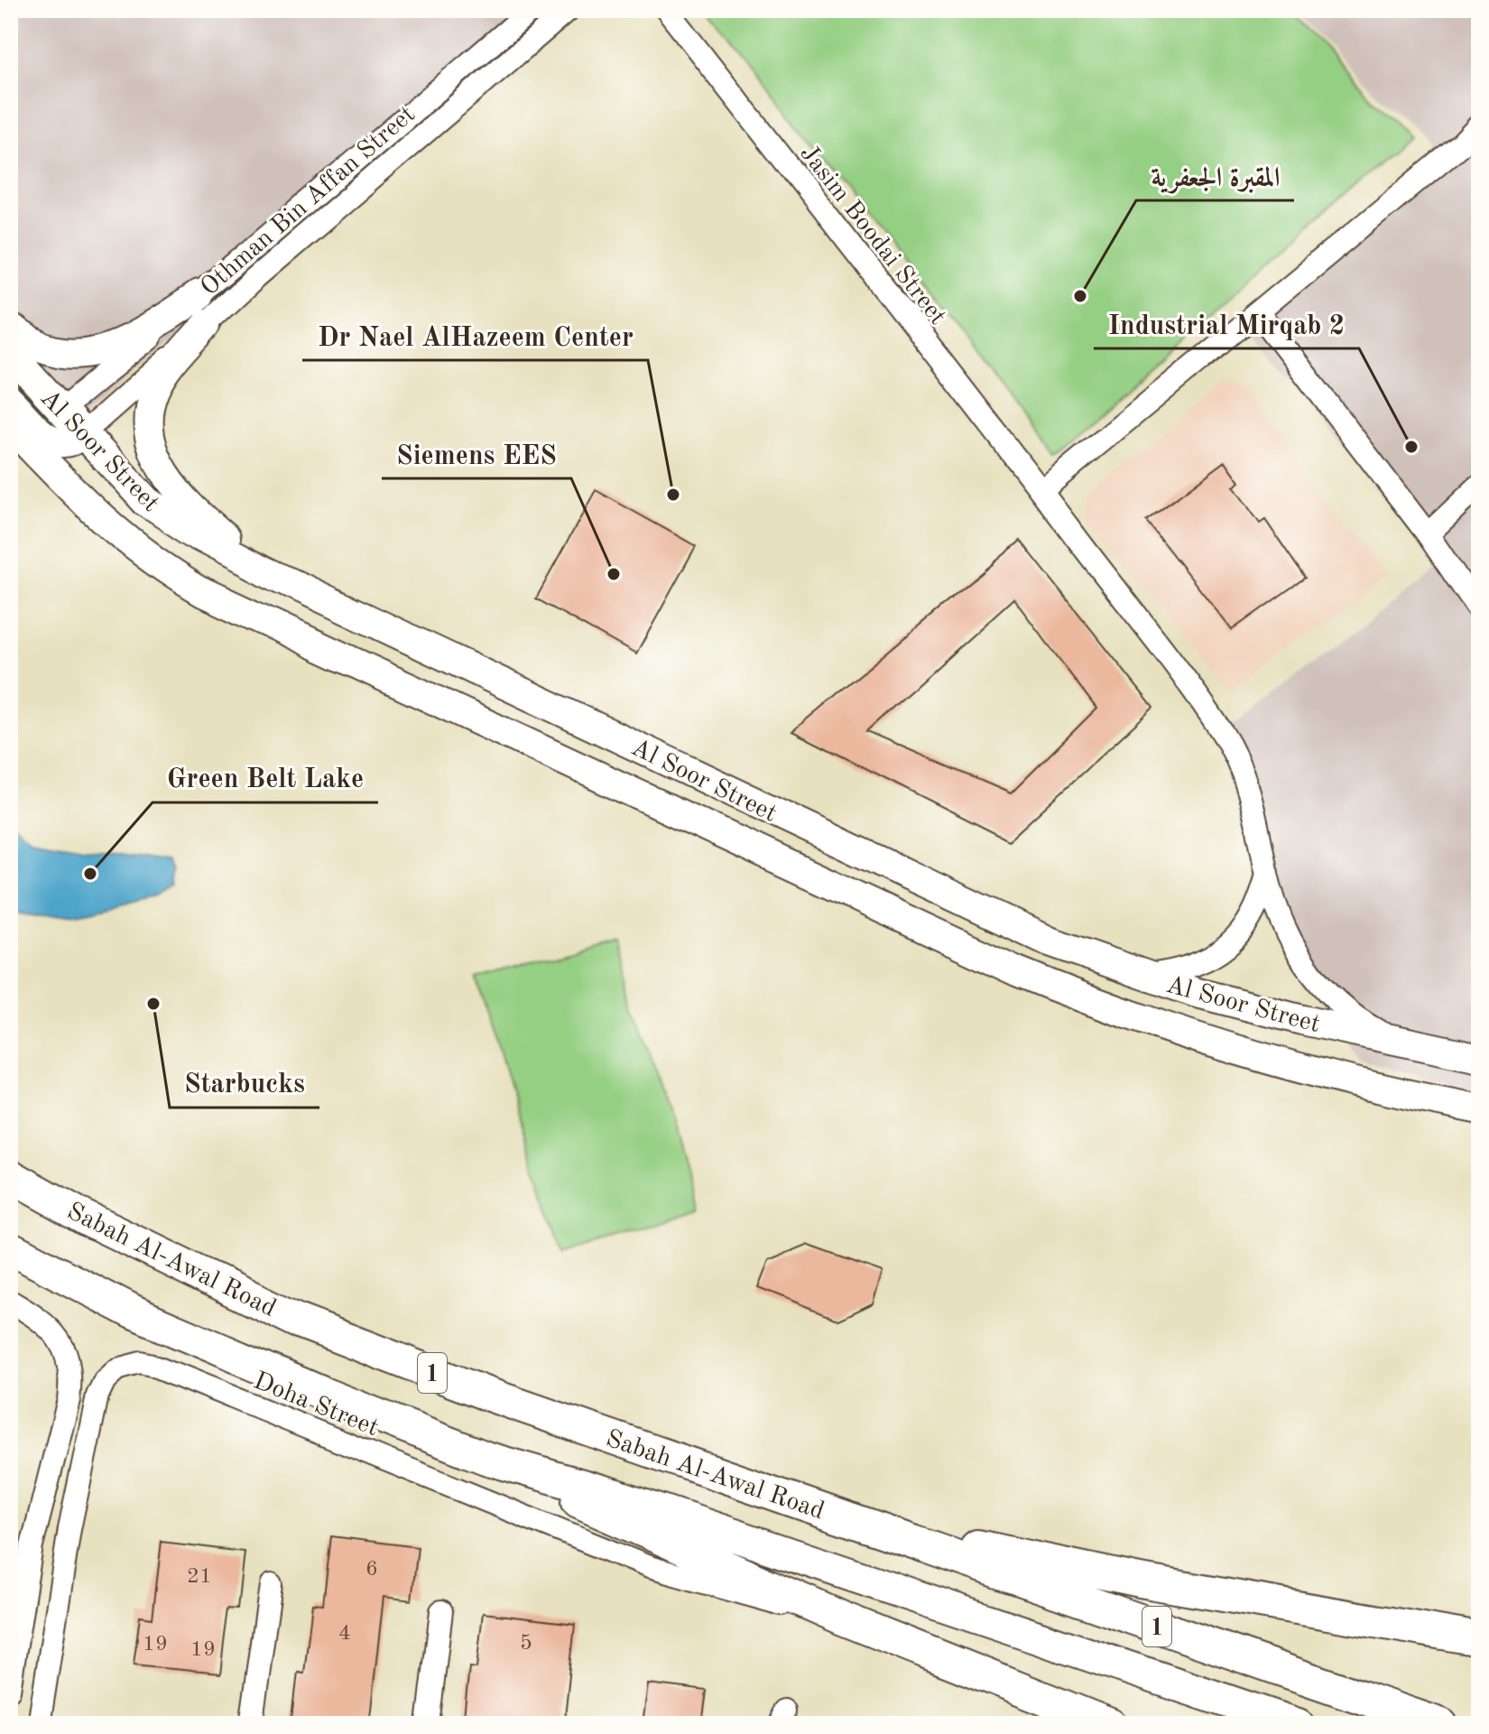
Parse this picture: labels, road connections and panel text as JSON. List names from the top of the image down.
{
  "streets": {
    "highway": ["Sabah Al-Awal Road", "1"],
    "main road": ["Al Soor Street"],
    "street": ["Othman Bin Affan Street", "Jasim Boodai Street", "Doha Street"]
  },
  "crossings": [
    ["Othman Bin Affan Street", "Al Soor Street"],
    ["Jasim Boodai Street", "Al Soor Street"]
  ],
  "places": [
    "المقبرة الجعفرية",
    "Industrial Mirqab 2",
    "Dr Nael AlHazeem Center",
    "Siemens EES",
    "Green Belt Lake",
    "Starbucks"
  ],
  "house_numbers": [
    "6",
    "21",
    "4",
    "5",
    "19",
    "19"
  ]
}
